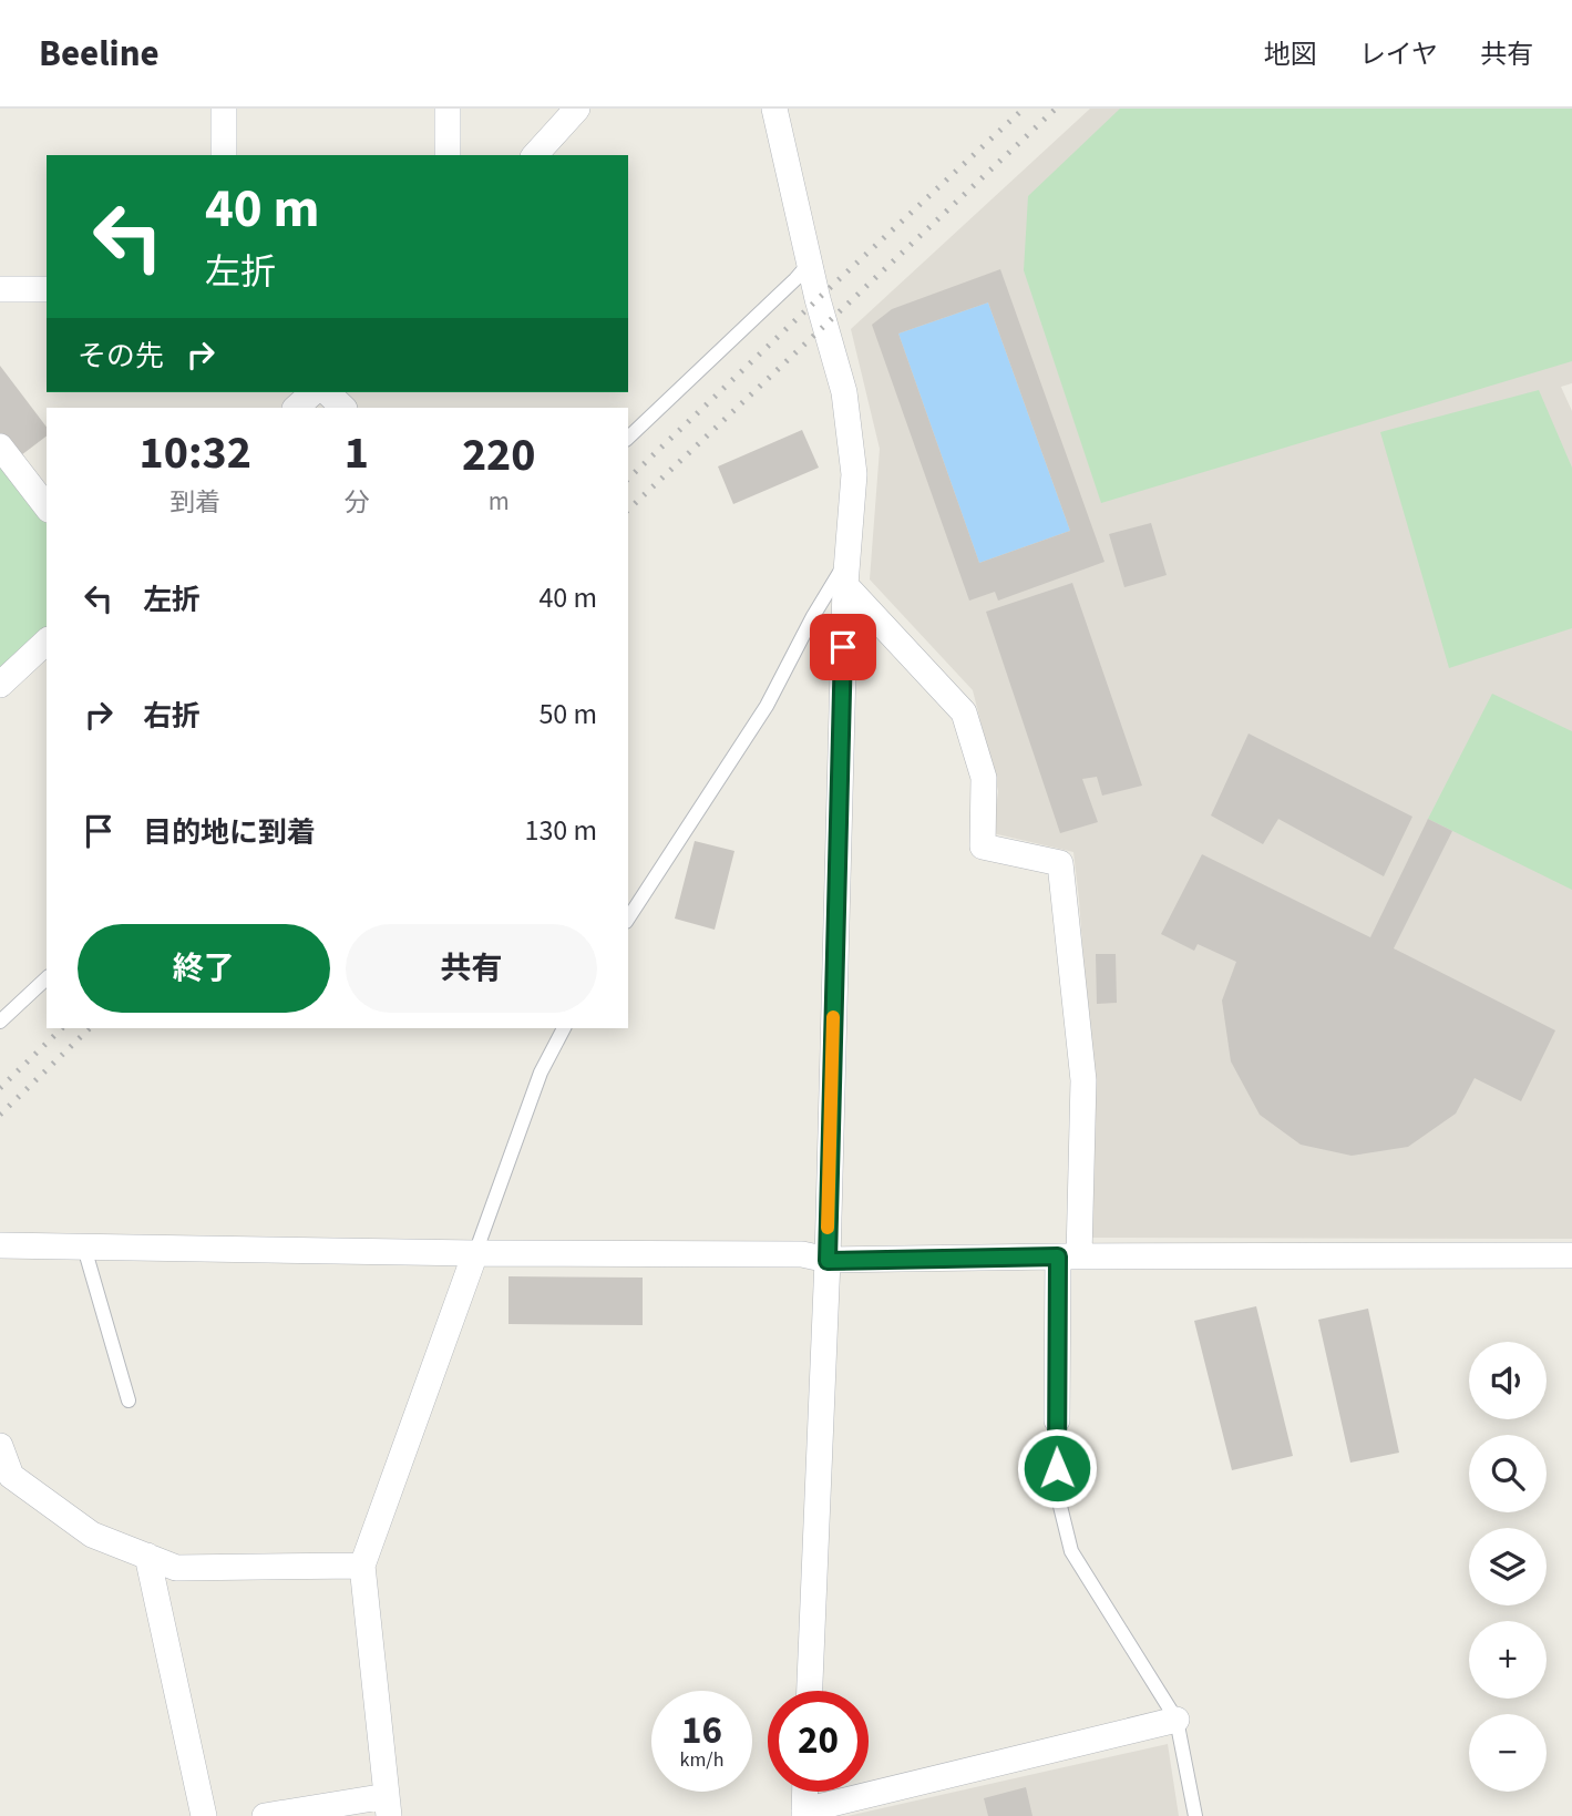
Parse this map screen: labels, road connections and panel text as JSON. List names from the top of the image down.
{
  "page": {
    "header": "Beeline",
    "nav": ["地図", "レイヤ", "共有"],
    "turn": ["40 m", "左折"],
    "then": "その先",
    "eta": [
      "10:32",
      "到着",
      "1",
      "分",
      "220",
      "m"
    ],
    "list": [
      {
        "name": "左折",
        "value": "40 m"
      },
      {
        "name": "右折",
        "value": "50 m"
      },
      {
        "name": "目的地に到着",
        "value": "130 m"
      }
    ],
    "buttons": ["終了", "共有"],
    "map_buttons": ["+", "−"],
    "speed": "16 km/h",
    "limit": "20"
  }
}
